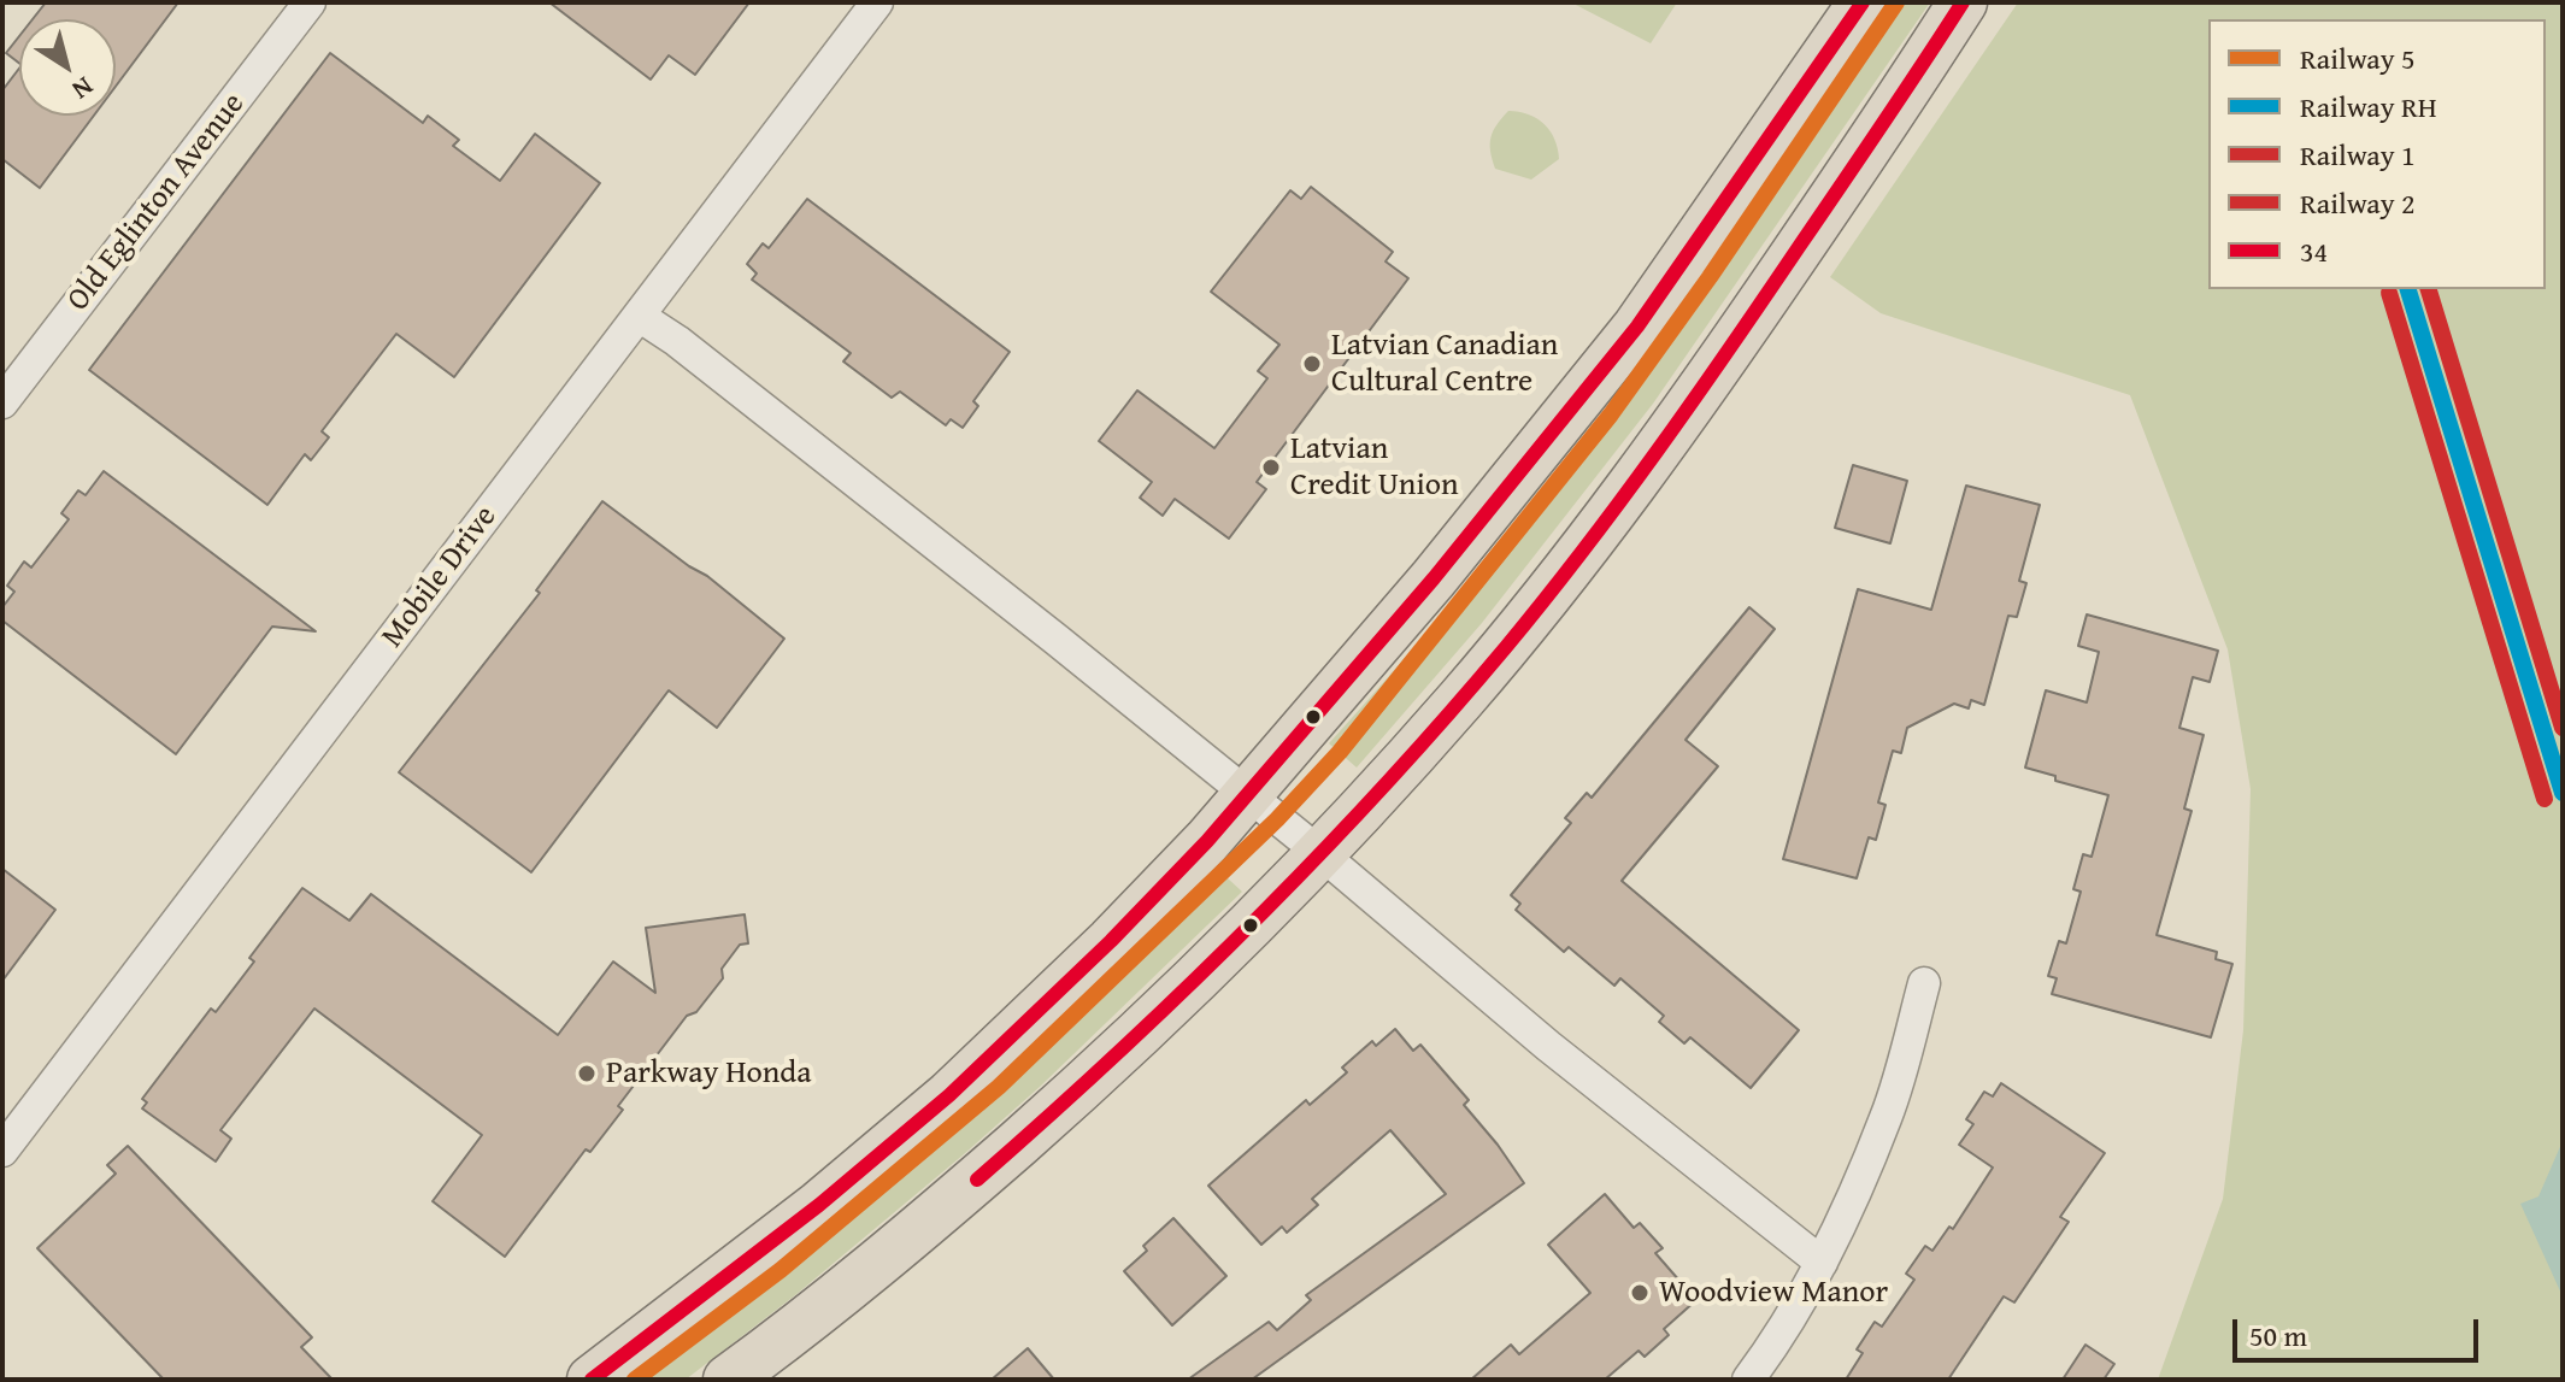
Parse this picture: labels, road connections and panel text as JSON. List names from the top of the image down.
{
  "streets": {
    "street": ["Old Eglinton Avenue", "Mobile Drive"]
  },
  "places": [
    "Latvian Canadian Cultural Centre",
    "Latvian Credit Union",
    "Parkway Honda",
    "Woodview Manor"
  ],
  "lines": [
    "rail line 5",
    "transit line 34",
    "rail line RH",
    "rail line 2",
    "rail line 1"
  ],
  "legend": [
    "Railway 5",
    "Railway RH",
    "Railway 1",
    "Railway 2",
    "34"
  ],
  "scale_bar": "50 m",
  "north": "bottom right"
}
